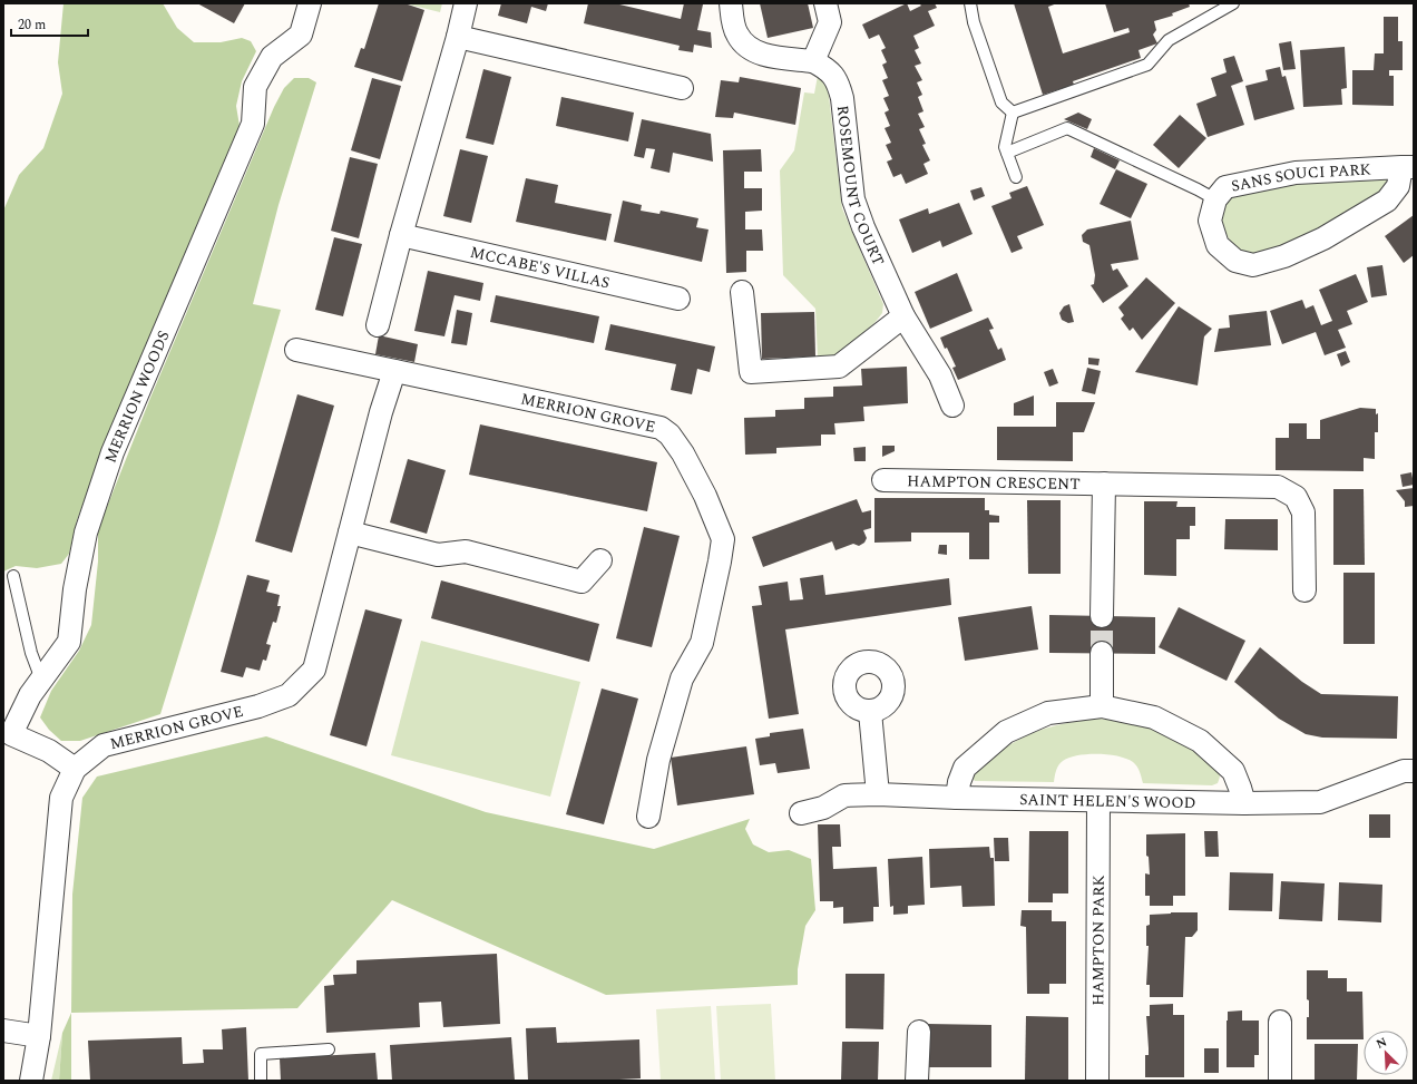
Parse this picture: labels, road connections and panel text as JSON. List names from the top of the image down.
{
  "streets": {
    "street": [
      "SANS SOUCI PARK",
      "ROSEMOUNT COURT",
      "MCCABE'S VILLAS",
      "MERRION WOODS",
      "MERRION GROVE",
      "HAMPTON CRESCENT",
      "SAINT HELEN'S WOOD",
      "HAMPTON PARK"
    ]
  },
  "crossings": [
    ["MERRION WOODS", "MERRION GROVE"],
    ["SAINT HELEN'S WOOD", "HAMPTON PARK"]
  ],
  "scale_bar": "20 m",
  "north": "top left"
}
